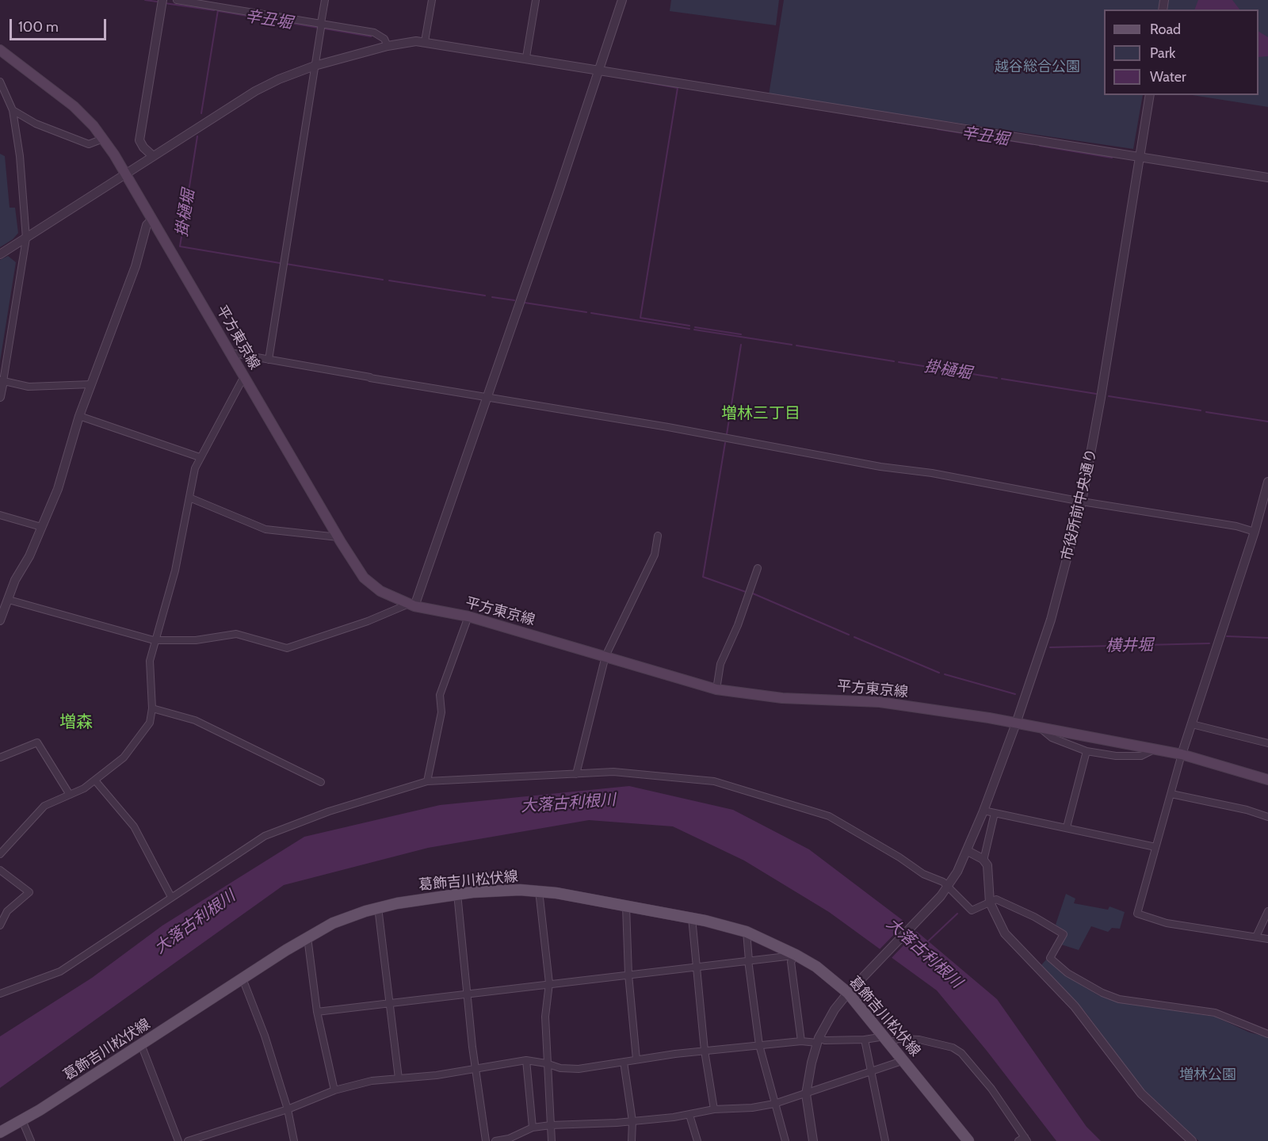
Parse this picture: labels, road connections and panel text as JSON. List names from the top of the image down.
{
  "streets": {
    "main road": ["平方東京線", "葛飾吉川松伏線"],
    "street": ["市役所前中央通り"]
  },
  "crossings": [
    ["平方東京線", "市役所前中央通り"],
    ["市役所前中央通り", "葛飾吉川松伏線"]
  ],
  "districts": ["増林三丁目", "増森"],
  "water": [
    "辛丑堀",
    "掛樋堀",
    "横井堀",
    "大落古利根川"
  ],
  "parks": ["越谷総合公園", "増林公園"],
  "legend": ["Road", "Park", "Water"],
  "scale_bar": "100 m"
}
